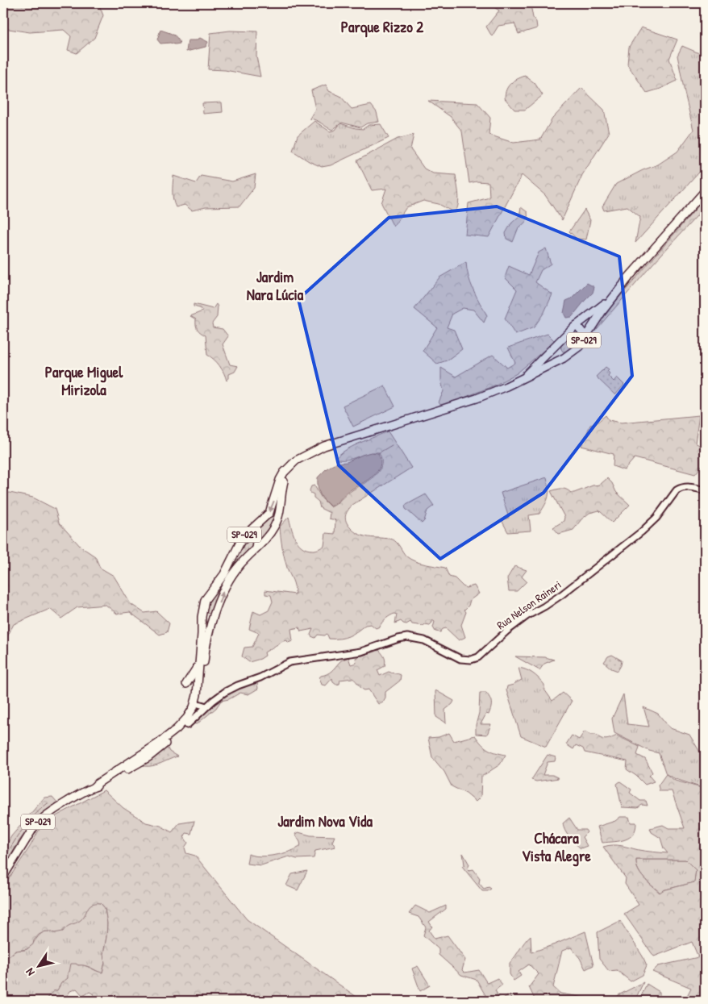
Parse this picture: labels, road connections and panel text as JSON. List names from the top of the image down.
{
  "streets": {
    "highway": ["SP-029"],
    "main road": ["Rua Nelson Raineri"]
  },
  "crossings": [
    ["SP-029", "Rua Nelson Raineri"]
  ],
  "districts": [
    "Parque Rizzo 2",
    "Jardim Nara Lúcia",
    "Parque Miguel Mirizola",
    "Jardim Nova Vida",
    "Chácara Vista Alegre"
  ],
  "north": "bottom left"
}
